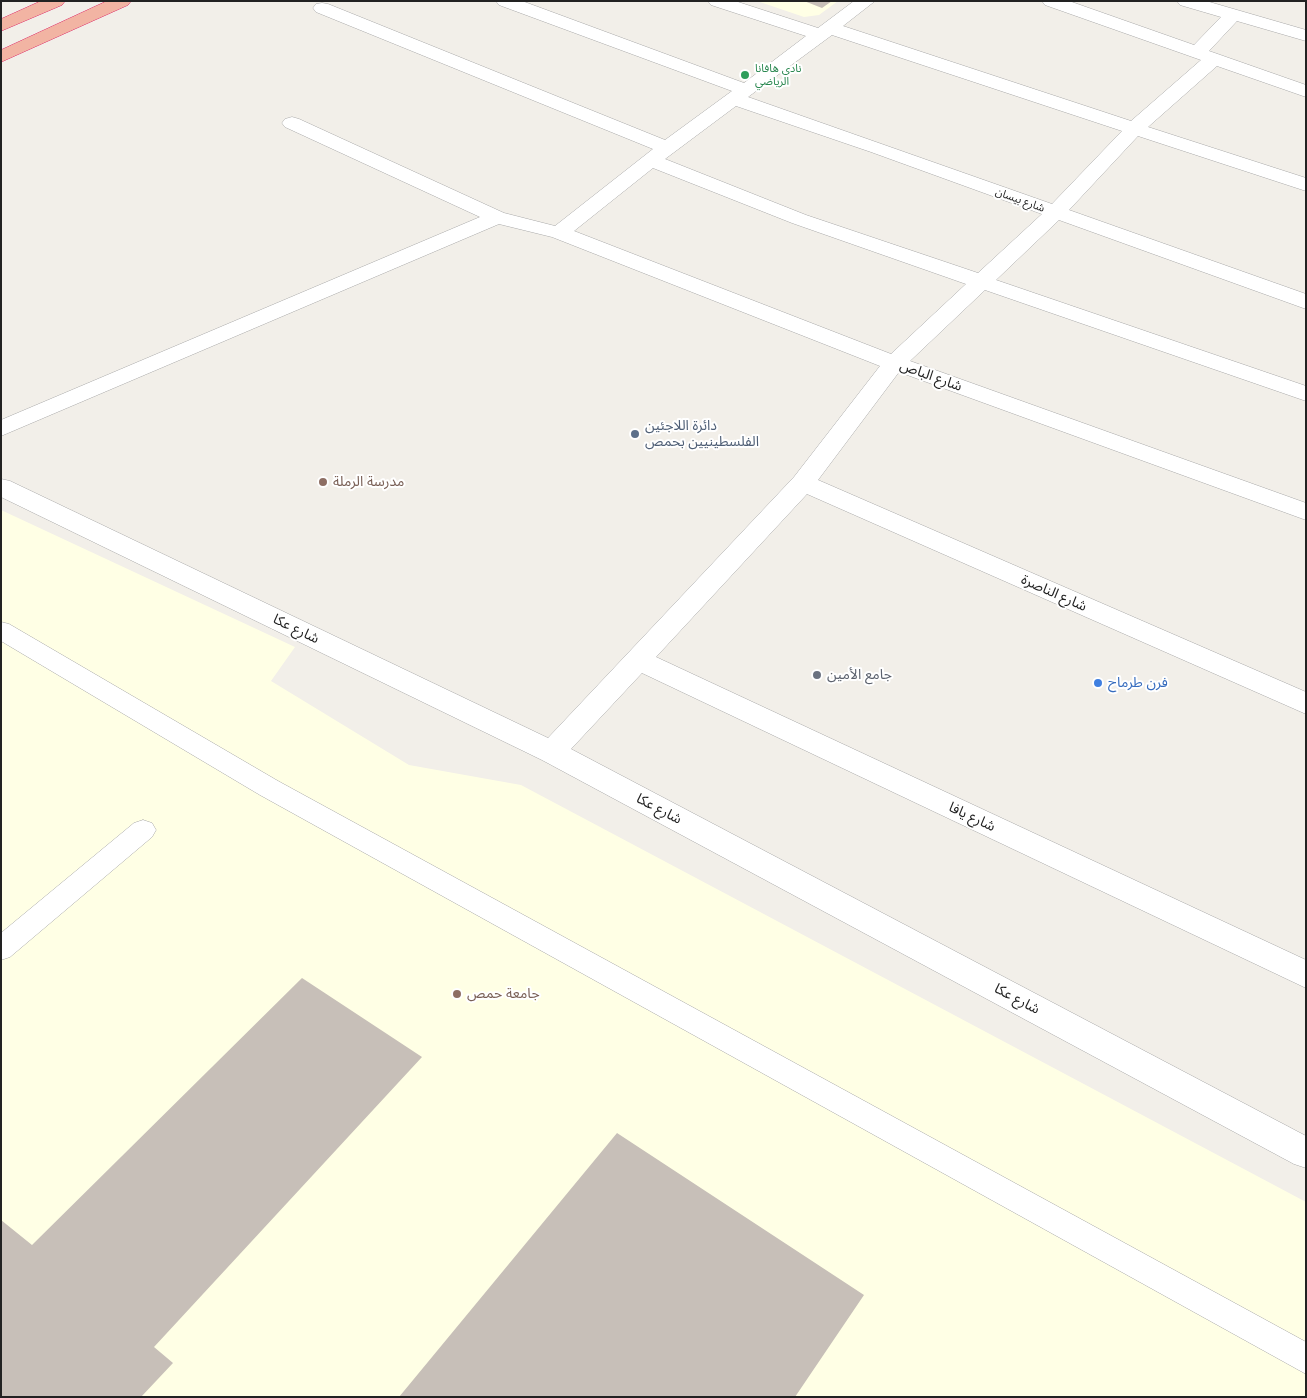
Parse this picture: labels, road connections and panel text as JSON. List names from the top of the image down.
{
  "streets": {
    "street": [
      "شارع بيسان",
      "شارع الباص",
      "شارع الناصرة",
      "شارع عكا",
      "شارع يافا"
    ]
  },
  "places": [
    "نادي هافانا الرياضي",
    "دائرة اللاجئين الفلسطينيين بحمص",
    "مدرسة الرملة",
    "جامع الأمين",
    "فرن طرماح",
    "جامعة حمص"
  ]
}
